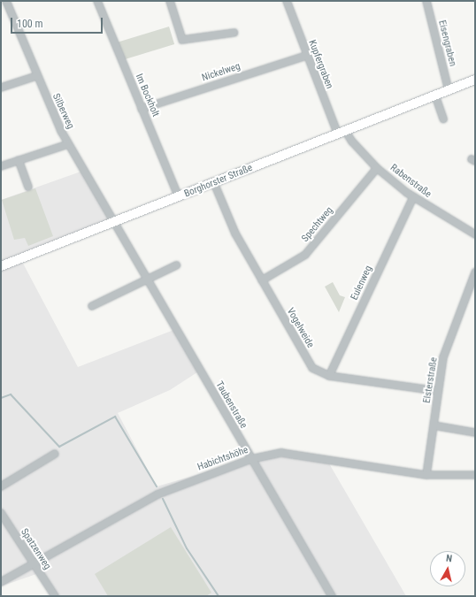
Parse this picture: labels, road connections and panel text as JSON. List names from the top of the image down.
{
  "streets": {
    "main road": ["Borghorster Straße"],
    "street": [
      "Eisengraben",
      "Kupfergraben",
      "Nickelweg",
      "Im Bockholt",
      "Silberweg",
      "Rabenstraße",
      "Spechtweg",
      "Eulenweg",
      "Vogelweide",
      "Elsterstraße",
      "Taubenstraße",
      "Habichtshöhe",
      "Spatzenweg"
    ]
  },
  "crossings": [
    ["Eisengraben", "Borghorster Straße"],
    ["Kupfergraben", "Nickelweg"],
    ["Kupfergraben", "Borghorster Straße"],
    ["Kupfergraben", "Rabenstraße"],
    ["Nickelweg", "Im Bockholt"],
    ["Im Bockholt", "Borghorster Straße"],
    ["Silberweg", "Borghorster Straße"],
    ["Silberweg", "Taubenstraße"],
    ["Borghorster Straße", "Rabenstraße"],
    ["Borghorster Straße", "Vogelweide"],
    ["Borghorster Straße", "Taubenstraße"],
    ["Rabenstraße", "Spechtweg"],
    ["Rabenstraße", "Eulenweg"],
    ["Spechtweg", "Vogelweide"],
    ["Eulenweg", "Vogelweide"],
    ["Vogelweide", "Elsterstraße"],
    ["Elsterstraße", "Habichtshöhe"],
    ["Taubenstraße", "Habichtshöhe"],
    ["Habichtshöhe", "Spatzenweg"]
  ],
  "scale_bar": "100 m",
  "north": "top"
}
